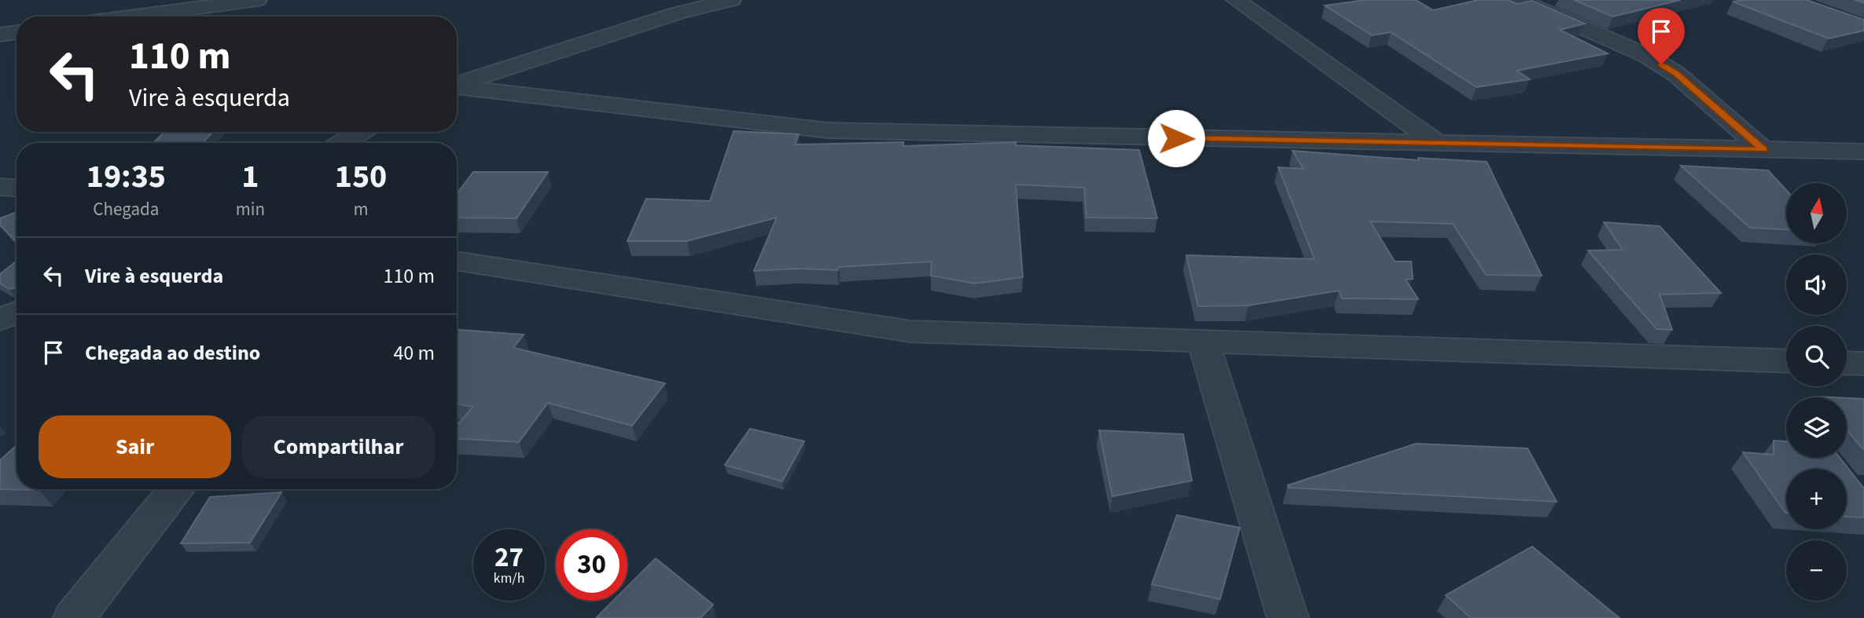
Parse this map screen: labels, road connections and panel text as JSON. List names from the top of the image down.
{
  "north": "top",
  "page": {
    "turn": ["110 m", "Vire à esquerda"],
    "eta": [
      "19:35",
      "Chegada",
      "1",
      "min",
      "150",
      "m"
    ],
    "map_buttons": ["+", "−"],
    "list": [
      {
        "name": "Vire à esquerda",
        "value": "110 m"
      },
      {
        "name": "Chegada ao destino",
        "value": "40 m"
      }
    ],
    "buttons": ["Sair", "Compartilhar"],
    "speed": "27 km/h",
    "limit": "30"
  }
}
